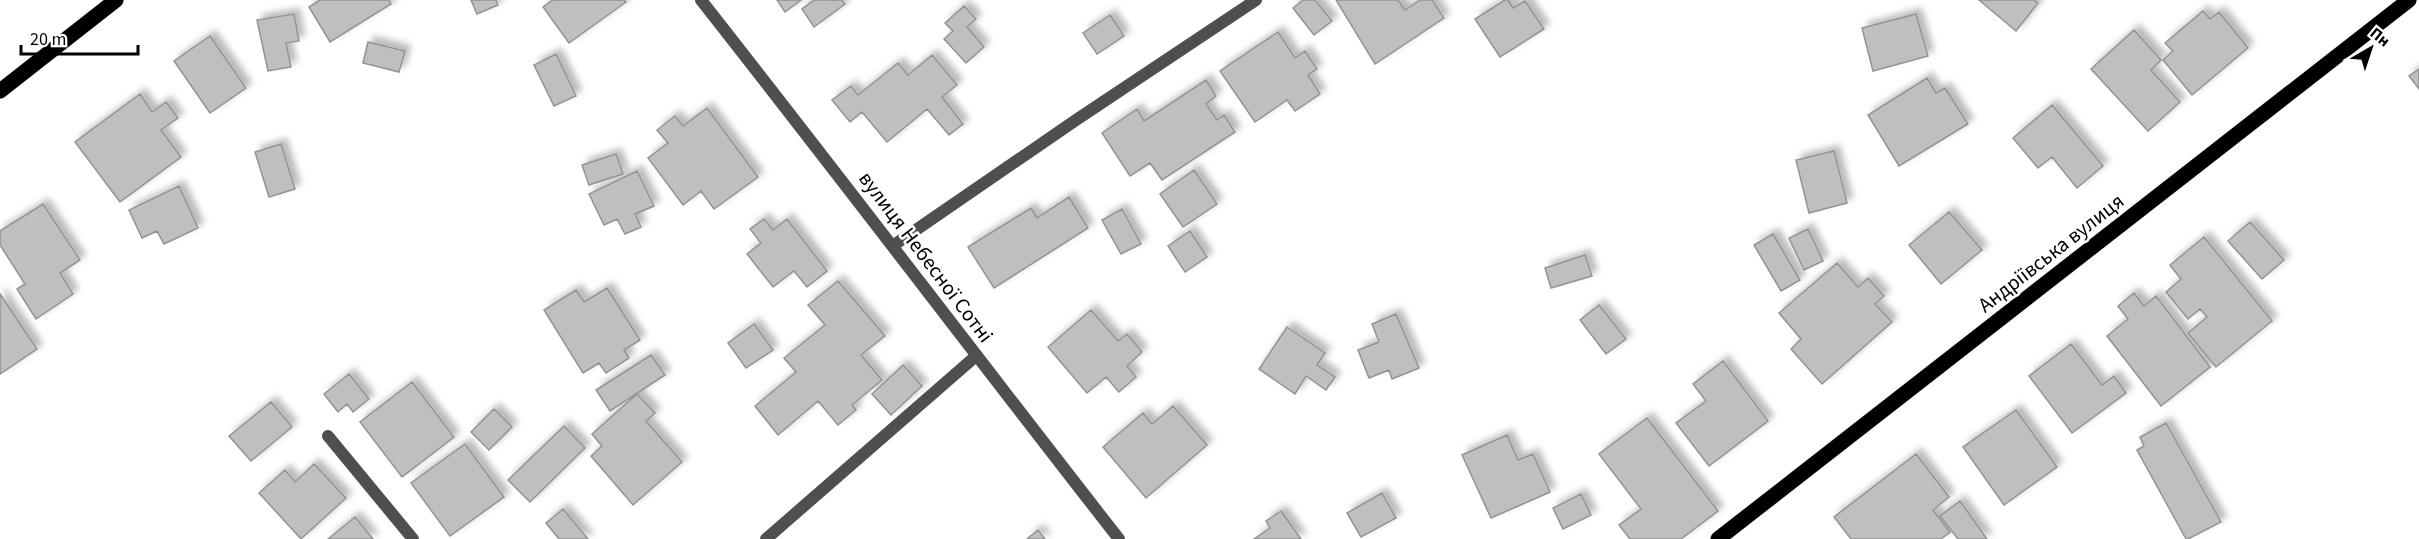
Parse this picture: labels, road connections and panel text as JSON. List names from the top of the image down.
{
  "streets": {
    "main road": ["Андріївська вулиця"],
    "street": ["вулиця Небесної Сотні"]
  },
  "scale_bar": "20 m",
  "north": "top right"
}
